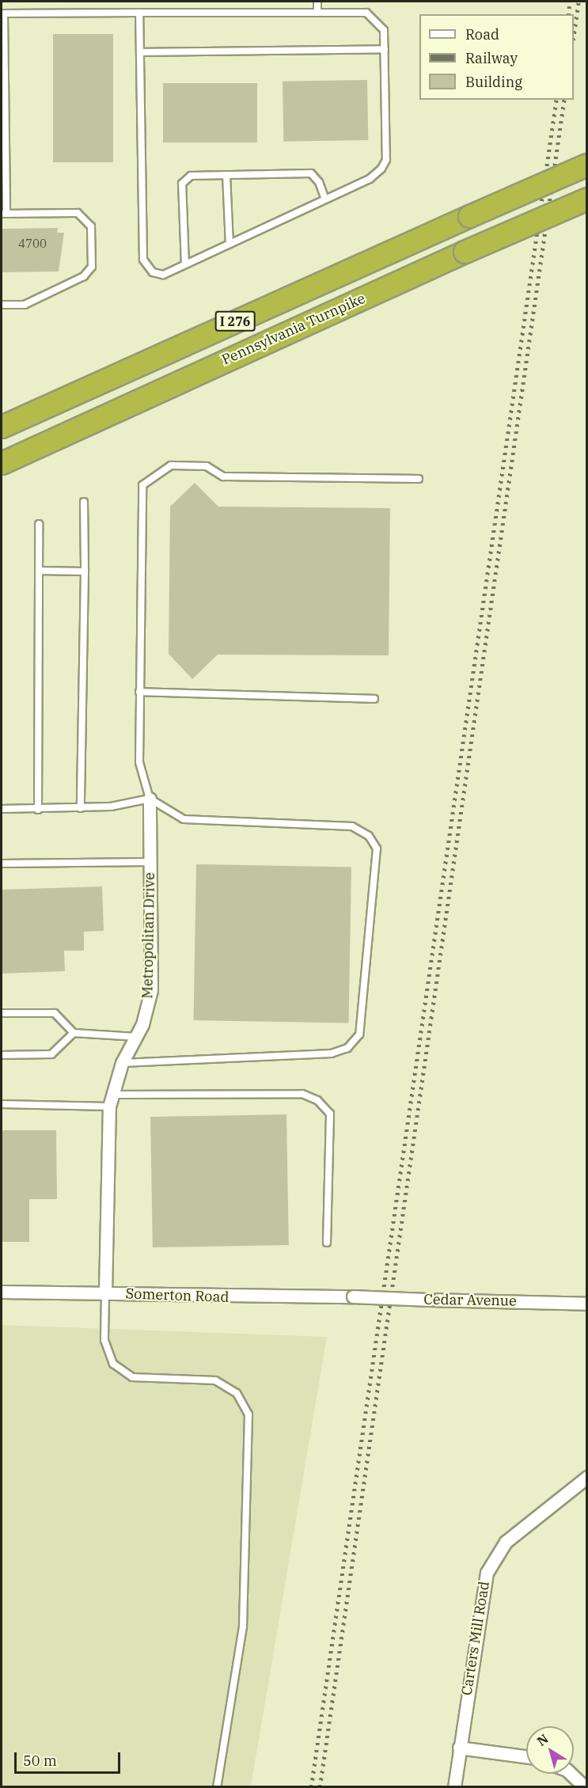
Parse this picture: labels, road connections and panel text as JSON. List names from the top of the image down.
{
  "streets": {
    "highway": ["I 276", "Pennsylvania Turnpike"],
    "street": [
      "Metropolitan Drive",
      "Somerton Road",
      "Cedar Avenue",
      "Carters Mill Road"
    ]
  },
  "crossings": [
    ["Metropolitan Drive", "Somerton Road"],
    ["Somerton Road", "Cedar Avenue"]
  ],
  "house_numbers": ["4700"],
  "legend": ["Road", "Railway", "Building"],
  "scale_bar": "50 m",
  "north": "top left"
}
